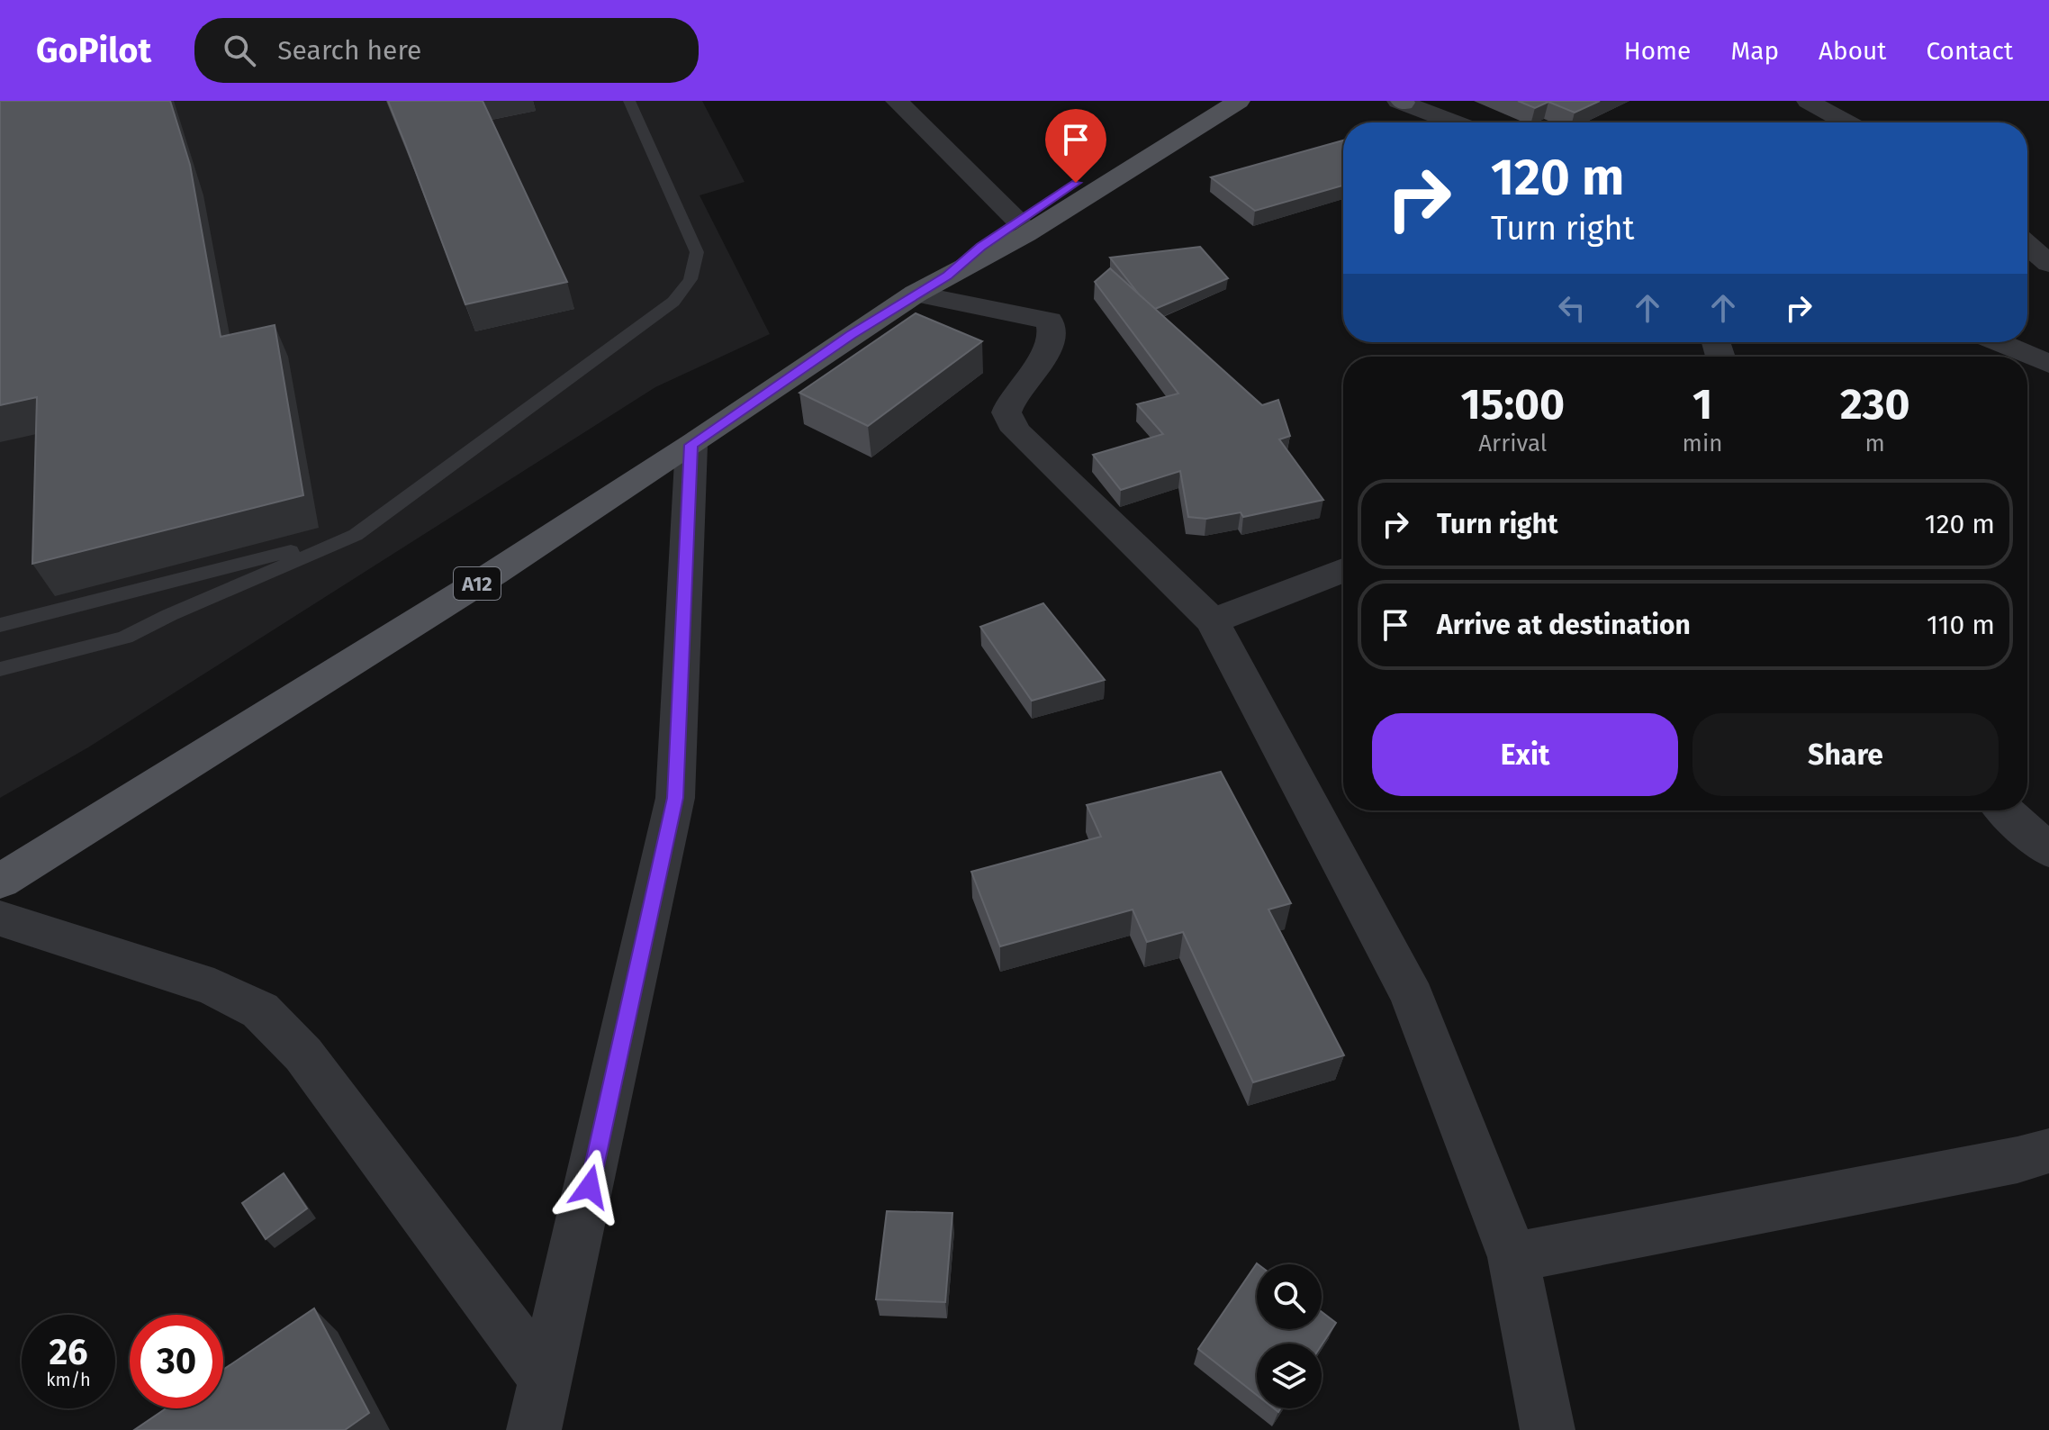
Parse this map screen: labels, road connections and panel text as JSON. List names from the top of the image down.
{
  "streets": {
    "main road": ["A12"]
  },
  "page": {
    "header": "GoPilot",
    "search": "Search here",
    "nav": [
      "Home",
      "Map",
      "About",
      "Contact"
    ],
    "turn": ["120 m", "Turn right"],
    "eta": [
      "15:00",
      "Arrival",
      "1",
      "min",
      "230",
      "m"
    ],
    "list": [
      {
        "name": "Turn right",
        "value": "120 m"
      },
      {
        "name": "Arrive at destination",
        "value": "110 m"
      }
    ],
    "buttons": ["Exit", "Share"],
    "speed": "26 km/h",
    "limit": "30"
  }
}
